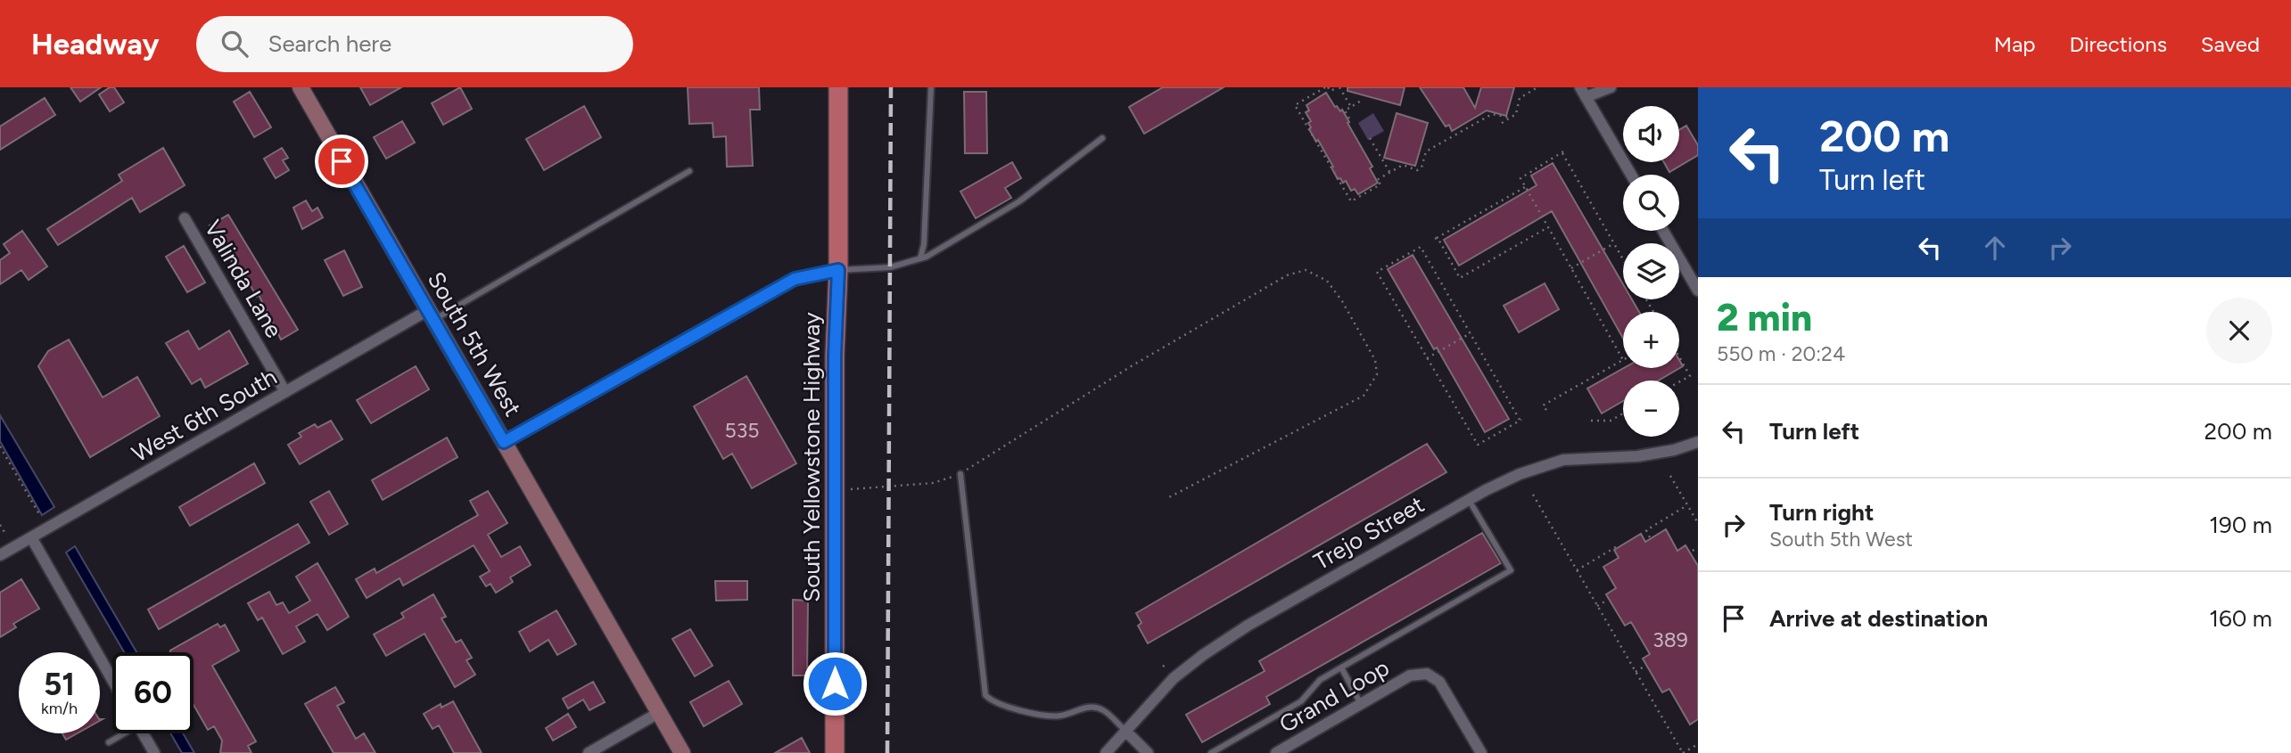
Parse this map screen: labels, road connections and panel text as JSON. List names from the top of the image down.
{
  "streets": {
    "main road": ["South Yellowstone Highway"],
    "street": [
      "Valinda Lane",
      "South 5th West",
      "West 6th South",
      "Trejo Street",
      "Grand Loop"
    ]
  },
  "crossings": [
    ["Valinda Lane", "West 6th South"],
    ["South 5th West", "West 6th South"]
  ],
  "house_numbers": ["535", "389"],
  "page": {
    "header": "Headway",
    "search": "Search here",
    "nav": ["Map", "Directions", "Saved"],
    "turn": ["200 m", "Turn left"],
    "map_buttons": ["+", "−"],
    "heading": ["2 min", "550 m · 20:24"],
    "list": [
      {
        "name": "Turn left",
        "value": "200 m"
      },
      {
        "name": "Turn right",
        "note": "South 5th West",
        "value": "190 m"
      },
      {
        "name": "Arrive at destination",
        "value": "160 m"
      }
    ],
    "speed": "51 km/h",
    "limit": "60"
  }
}
